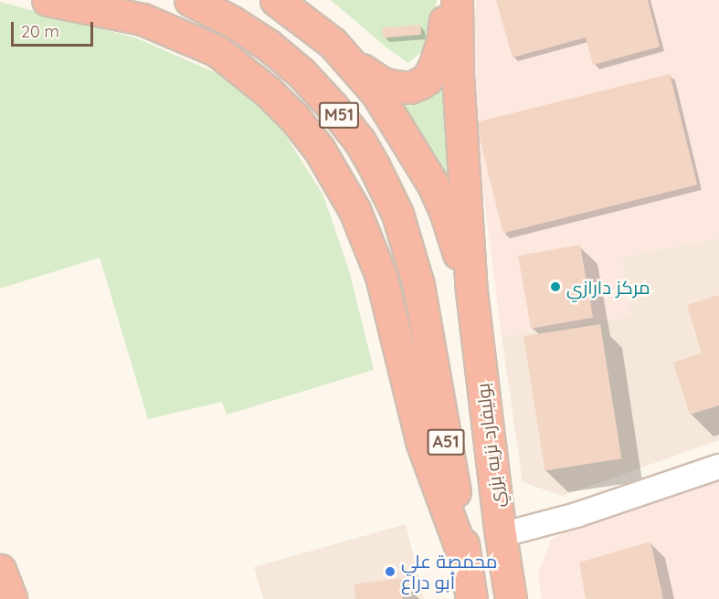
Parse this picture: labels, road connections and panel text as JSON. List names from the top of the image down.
{
  "streets": {
    "highway": ["M51", "A51", "بوليفارد نزيه بزري"]
  },
  "crossings": [
    ["M51", "A51"],
    ["M51", "بوليفارد نزيه بزري"]
  ],
  "places": ["مركز دارازي", "محمصة علي أبو دراع"],
  "scale_bar": "20 m"
}
